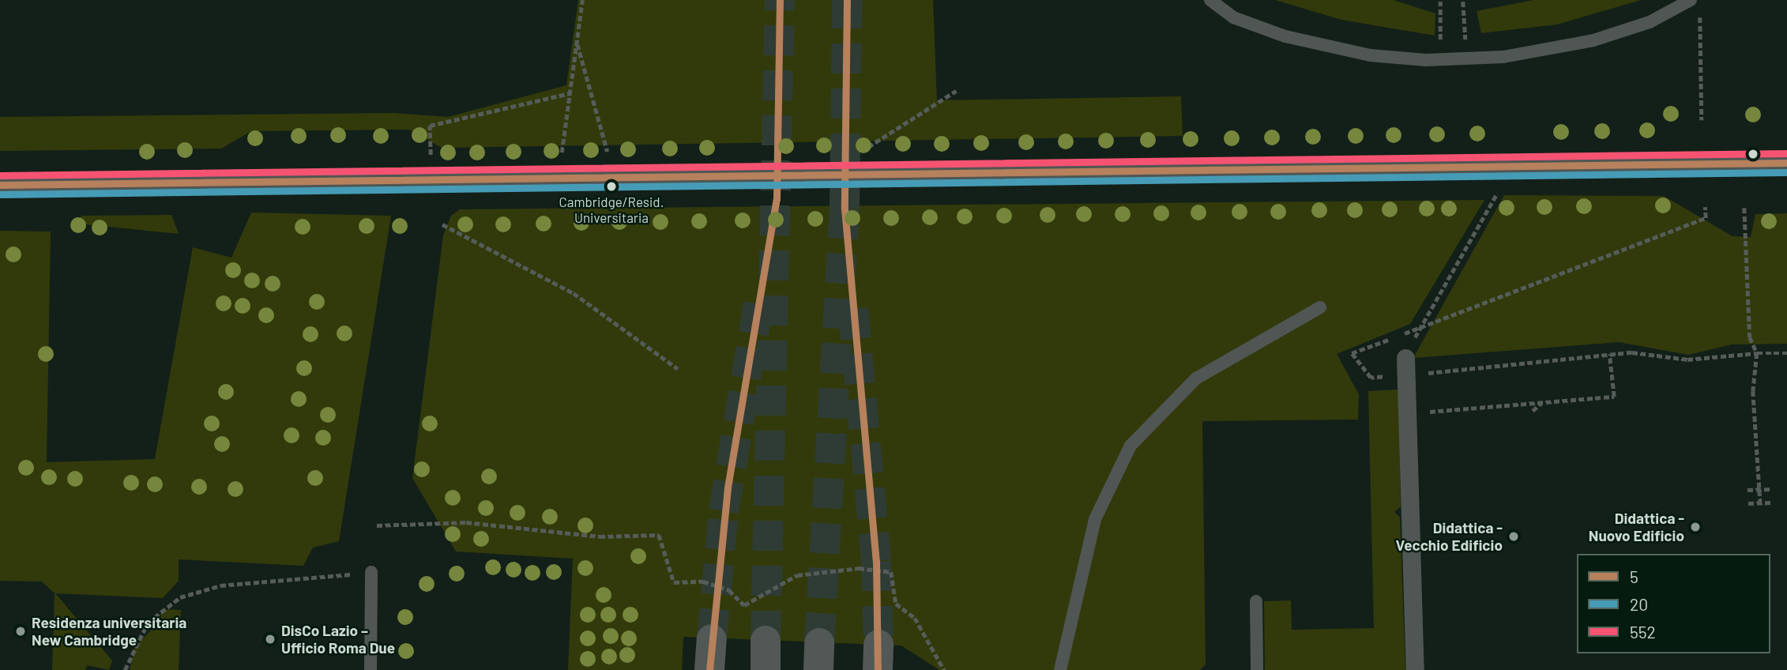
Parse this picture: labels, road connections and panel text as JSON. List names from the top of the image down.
{
  "places": [
    "Cambridge/Resid. Universitaria",
    "Didattica - Nuovo Edificio",
    "Didattica - Vecchio Edificio",
    "Residenza universitaria New Cambridge",
    "DisCo Lazio – Ufficio Roma Due"
  ],
  "lines": ["transit line 5", "transit line 552", "transit line 20"],
  "legend": ["5", "20", "552"]
}
